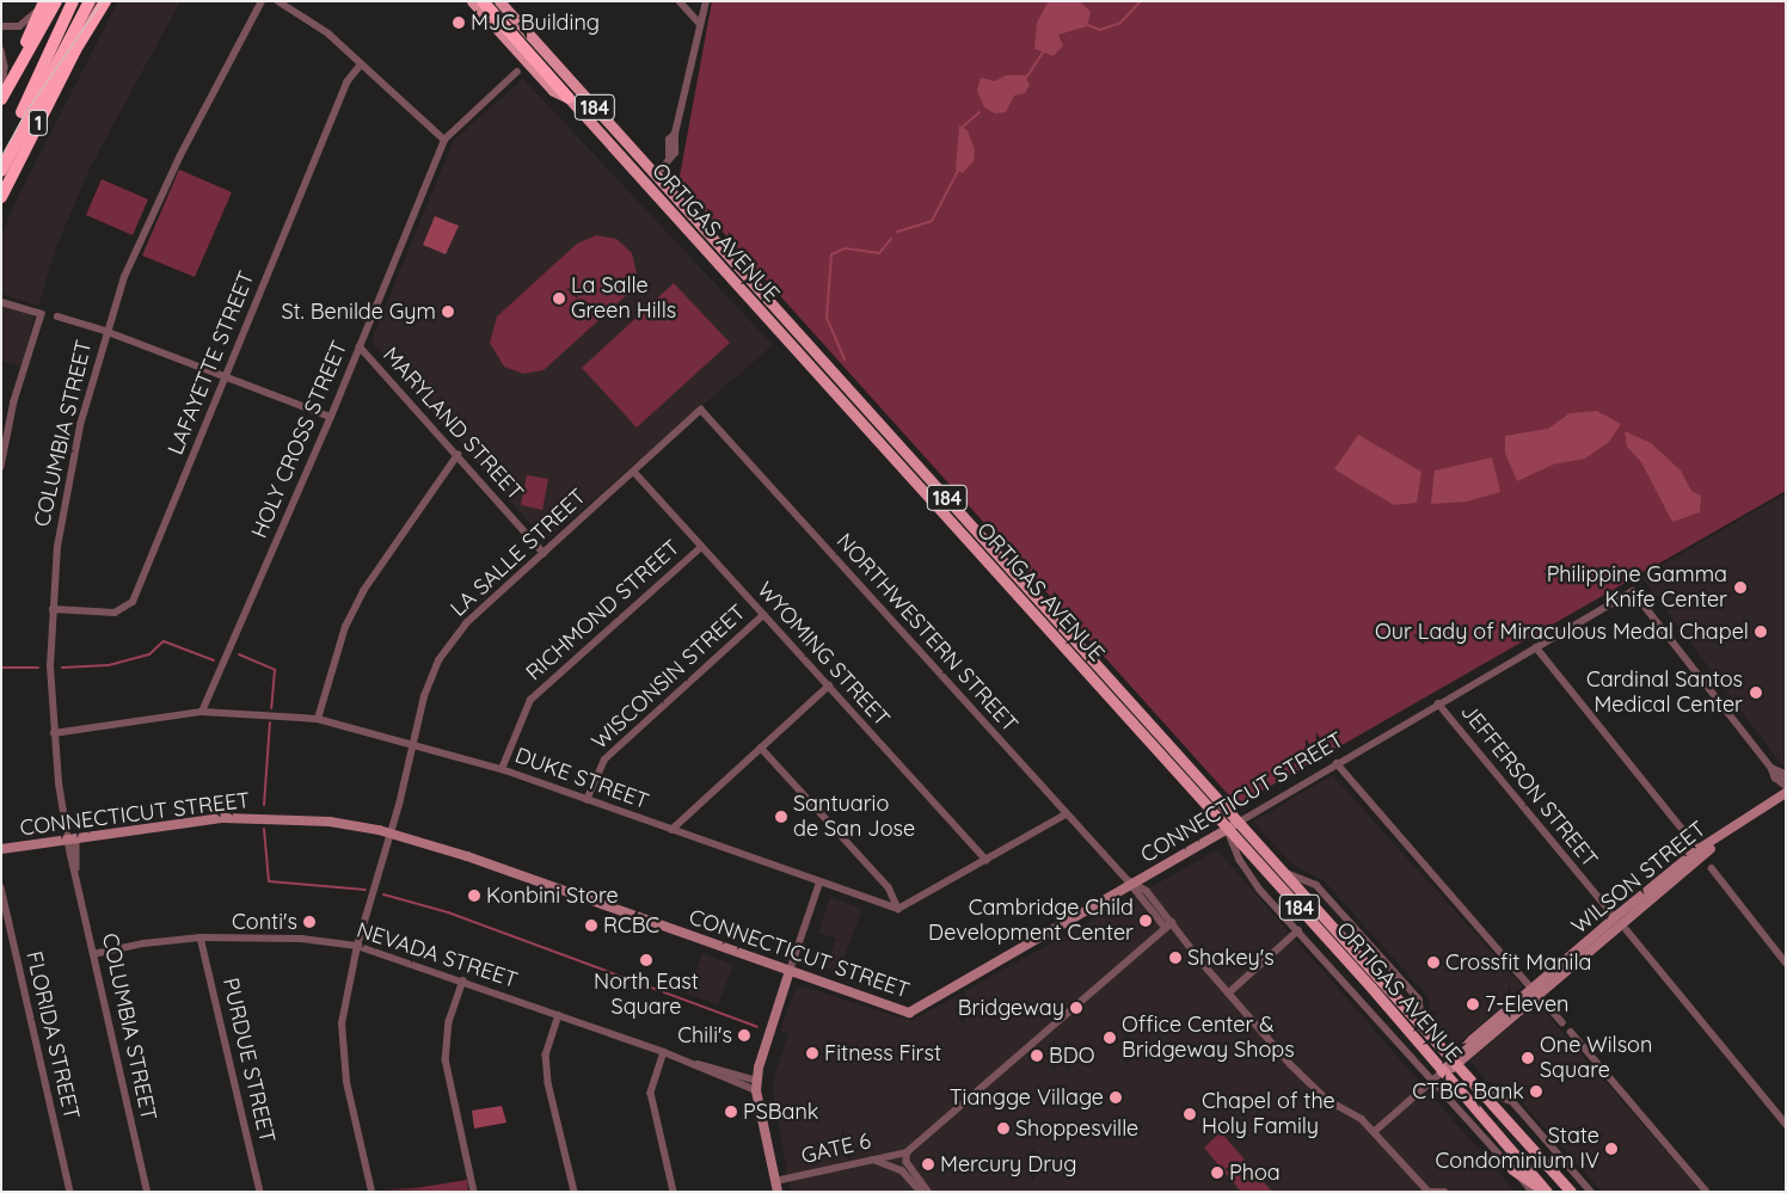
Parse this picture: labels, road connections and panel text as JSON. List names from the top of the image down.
{
  "streets": {
    "highway": ["1"],
    "main road": ["184", "ORTIGAS AVENUE"],
    "street": [
      "LAFAYETTE STREET",
      "MARYLAND STREET",
      "COLUMBIA STREET",
      "HOLY CROSS STREET",
      "LA SALLE STREET",
      "RICHMOND STREET",
      "NORTHWESTERN STREET",
      "WYOMING STREET",
      "WISCONSIN STREET",
      "DUKE STREET",
      "JEFFERSON STREET",
      "CONNECTICUT STREET",
      "WILSON STREET",
      "NEVADA STREET",
      "FLORIDA STREET",
      "PURDUE STREET",
      "GATE 6"
    ]
  },
  "crossings": [
    ["ORTIGAS AVENUE", "CONNECTICUT STREET"],
    ["ORTIGAS AVENUE", "WILSON STREET"],
    ["LAFAYETTE STREET", "COLUMBIA STREET"],
    ["MARYLAND STREET", "HOLY CROSS STREET"],
    ["MARYLAND STREET", "LA SALLE STREET"],
    ["COLUMBIA STREET", "DUKE STREET"],
    ["COLUMBIA STREET", "CONNECTICUT STREET"],
    ["COLUMBIA STREET", "NEVADA STREET"],
    ["HOLY CROSS STREET", "DUKE STREET"],
    ["LA SALLE STREET", "NORTHWESTERN STREET"],
    ["LA SALLE STREET", "WYOMING STREET"],
    ["LA SALLE STREET", "DUKE STREET"],
    ["LA SALLE STREET", "CONNECTICUT STREET"],
    ["LA SALLE STREET", "NEVADA STREET"],
    ["RICHMOND STREET", "WYOMING STREET"],
    ["RICHMOND STREET", "DUKE STREET"],
    ["NORTHWESTERN STREET", "CONNECTICUT STREET"],
    ["WYOMING STREET", "WISCONSIN STREET"],
    ["WISCONSIN STREET", "DUKE STREET"],
    ["JEFFERSON STREET", "CONNECTICUT STREET"],
    ["JEFFERSON STREET", "WILSON STREET"],
    ["CONNECTICUT STREET", "WILSON STREET"],
    ["NEVADA STREET", "PURDUE STREET"]
  ],
  "places": [
    "MJC Building",
    "La Salle Green Hills",
    "St. Benilde Gym",
    "Philippine Gamma Knife Center",
    "Our Lady of Miraculous Medal Chapel",
    "Cardinal Santos Medical Center",
    "Santuario de San Jose",
    "Konbini Store",
    "Cambridge Child Development Center",
    "Conti's",
    "RCBC",
    "Shakey's",
    "North East Square",
    "Crossfit Manila",
    "7-Eleven",
    "Bridgeway",
    "Chili's",
    "Office Center & Bridgeway Shops",
    "Fitness First",
    "BDO",
    "One Wilson Square",
    "CTBC Bank",
    "Tiangge Village",
    "PSBank",
    "Chapel of the Holy Family",
    "Shoppesville",
    "State Condominium IV",
    "Mercury Drug",
    "Phoa"
  ]
}
